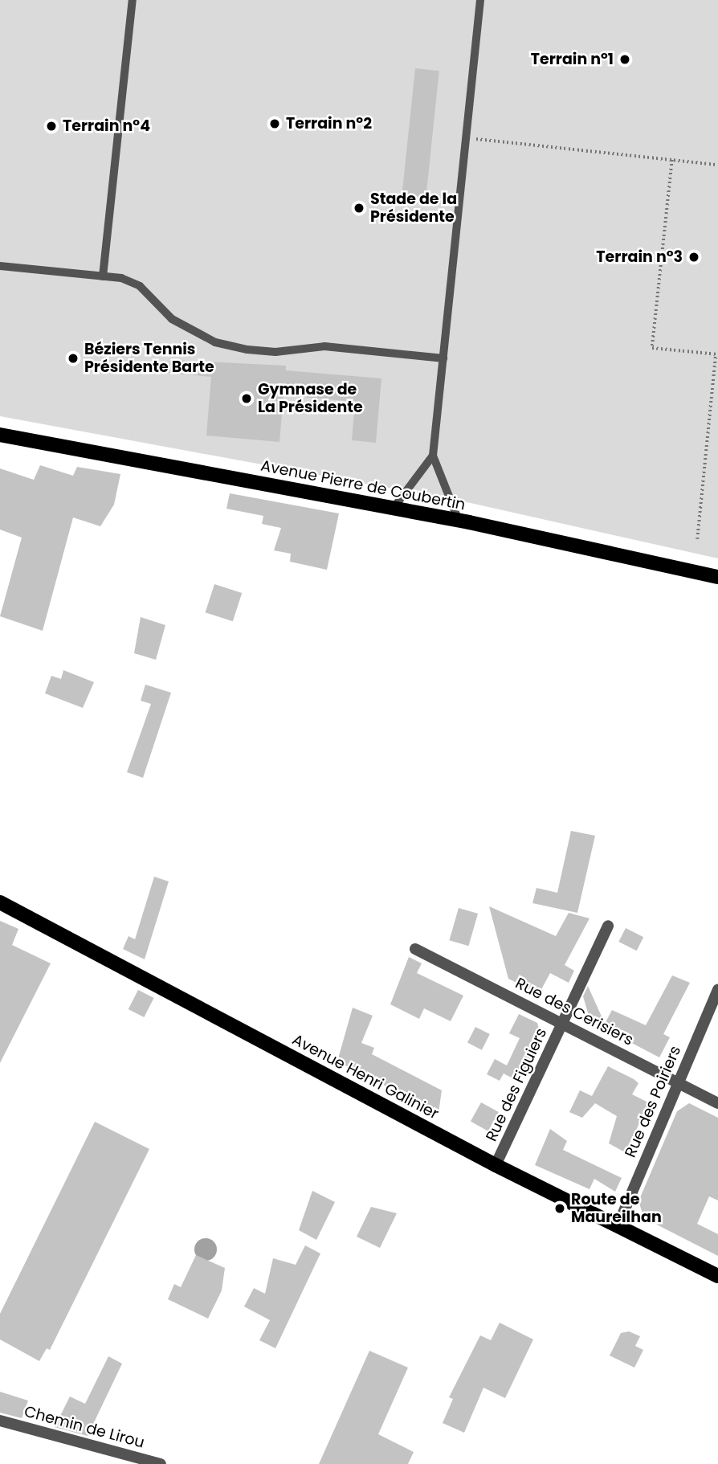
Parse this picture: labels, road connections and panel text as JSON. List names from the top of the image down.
{
  "streets": {
    "main road": ["Avenue Pierre de Coubertin", "Avenue Henri Galinier"],
    "street": [
      "Rue des Cerisiers",
      "Rue des Figuiers",
      "Rue des Poiriers",
      "Chemin de Lirou"
    ]
  },
  "crossings": [
    ["Rue des Cerisiers", "Rue des Figuiers"],
    ["Rue des Cerisiers", "Rue des Poiriers"],
    ["Avenue Henri Galinier", "Rue des Figuiers"],
    ["Avenue Henri Galinier", "Rue des Poiriers"]
  ],
  "places": [
    "Terrain n°1",
    "Terrain n°2",
    "Terrain n°4",
    "Stade de la Présidente",
    "Terrain n°3",
    "Béziers Tennis Présidente Barte",
    "Gymnase de La Présidente",
    "Route de Maureilhan"
  ]
}
